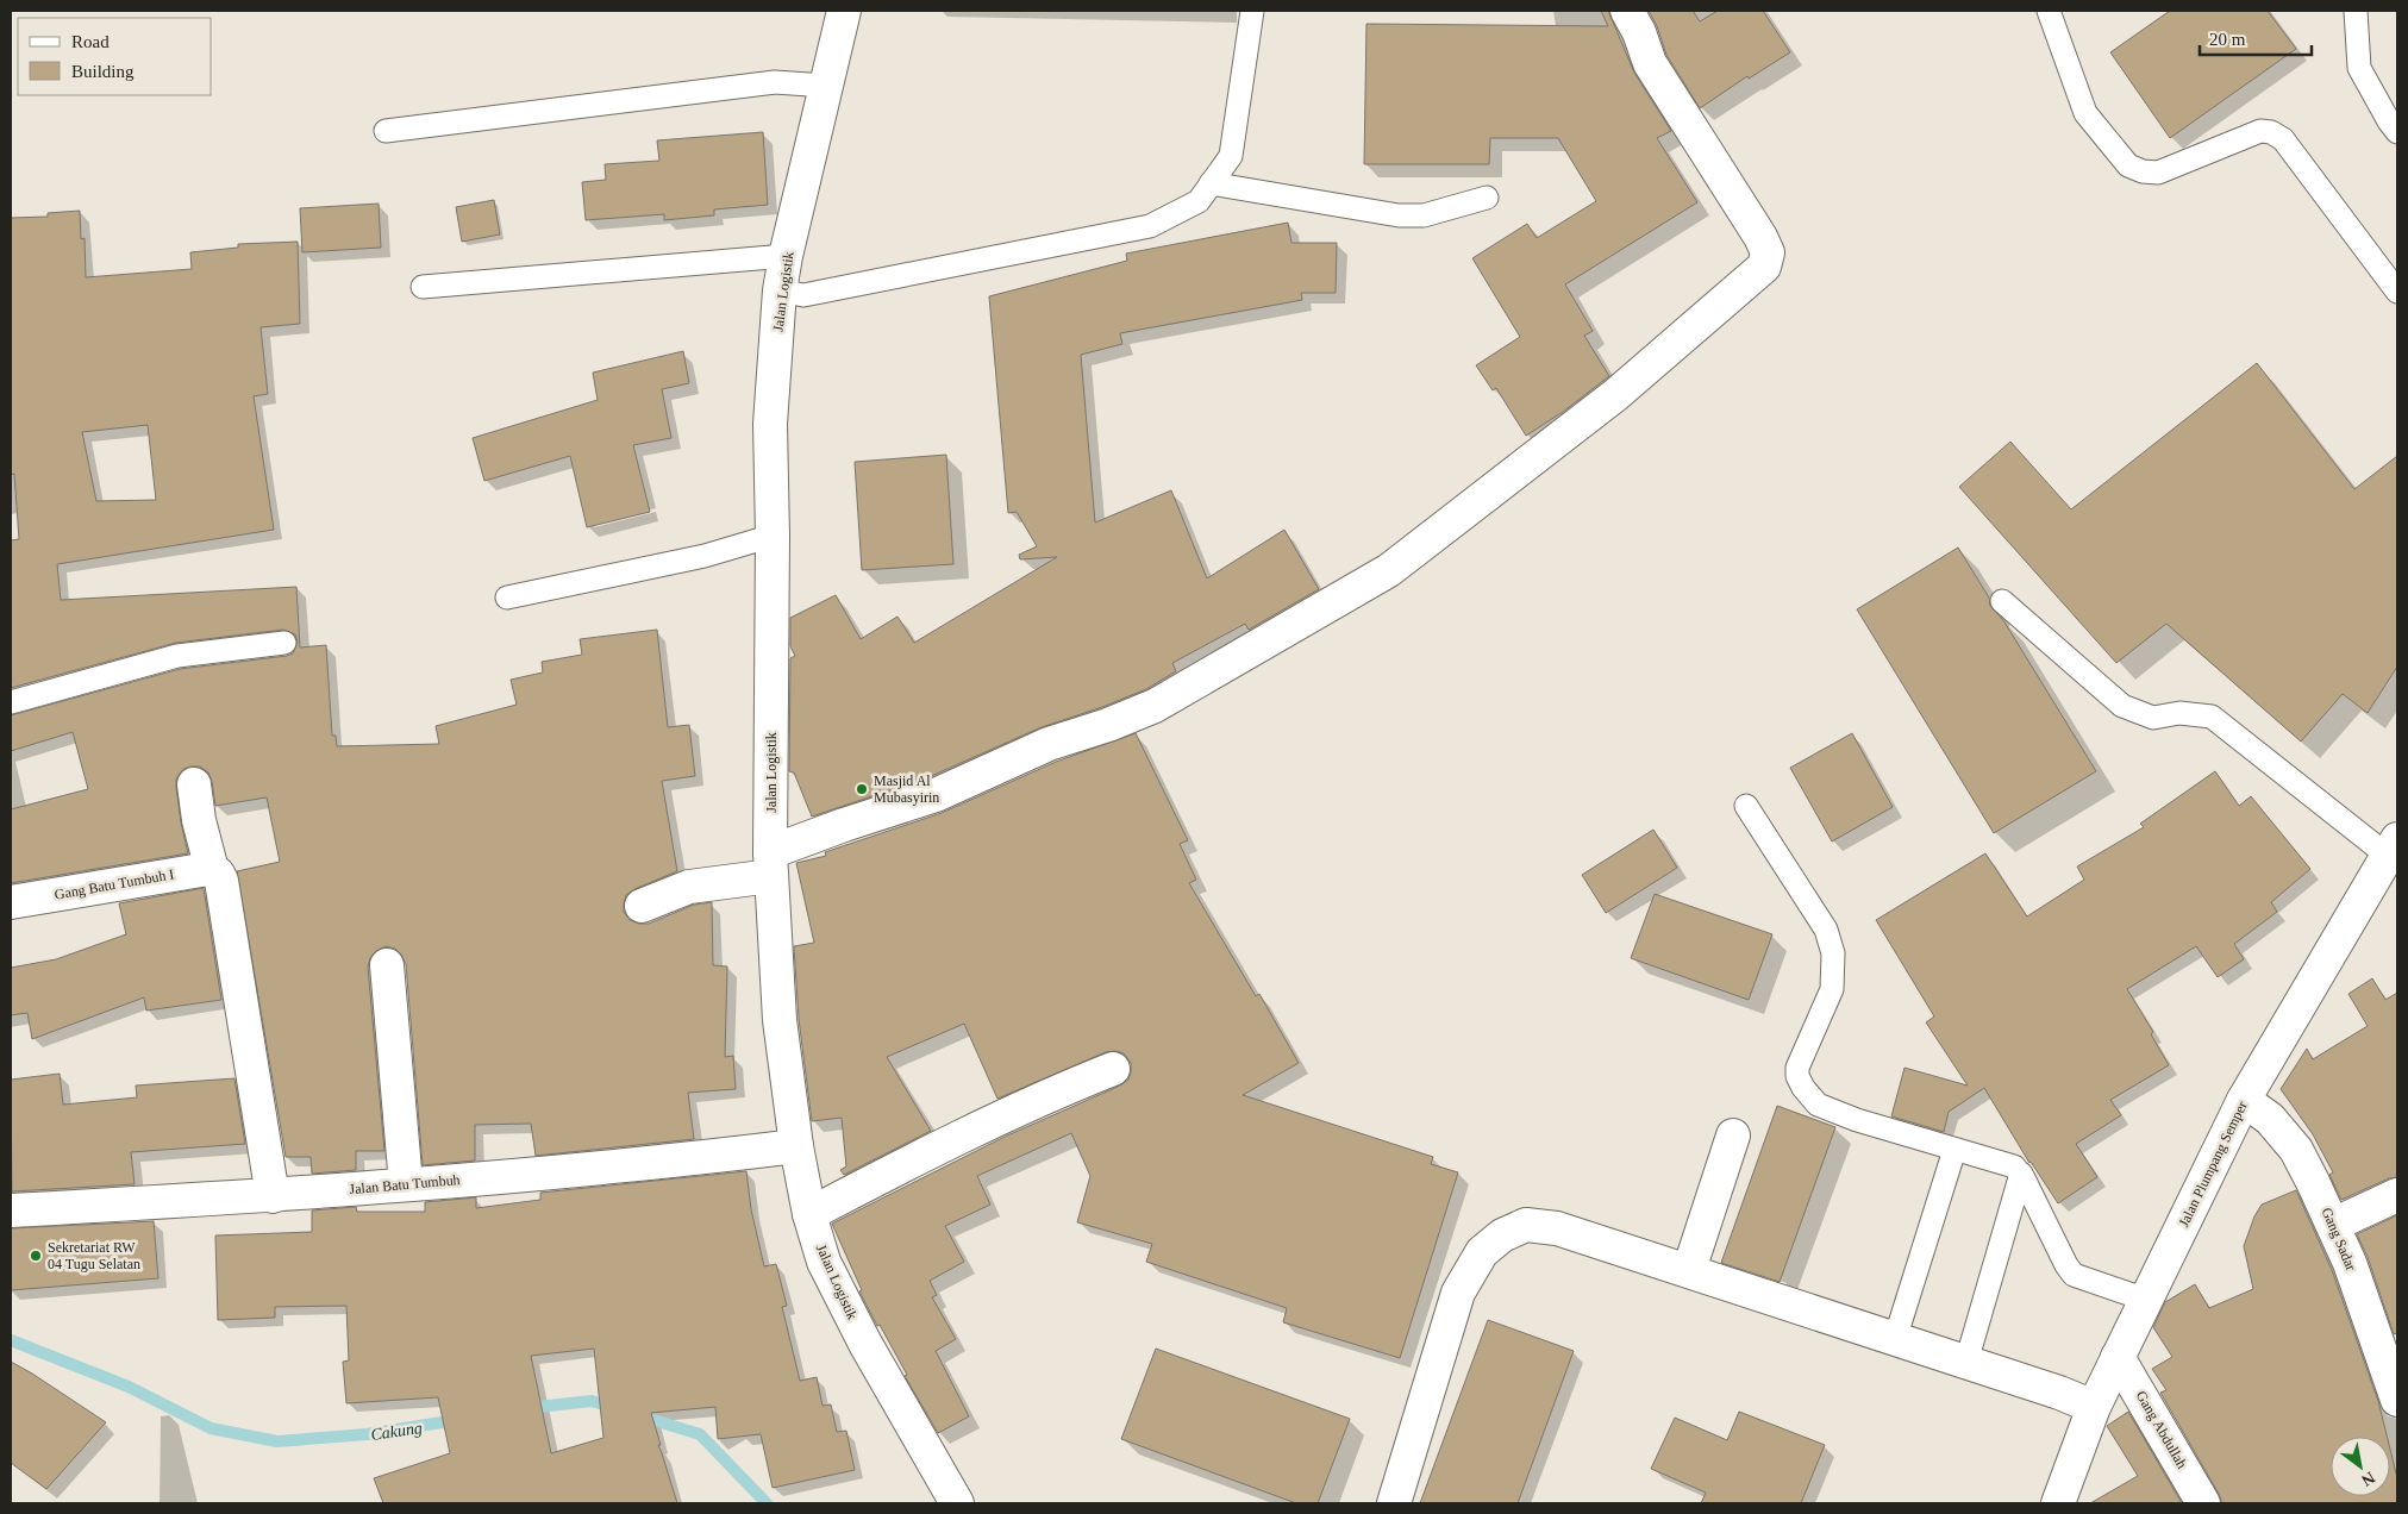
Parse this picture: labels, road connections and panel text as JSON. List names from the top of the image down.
{
  "streets": {
    "street": [
      "Jalan Logistik",
      "Gang Batu Tumbuh I",
      "Jalan Plumpang Semper",
      "Jalan Batu Tumbuh",
      "Gang Sadar",
      "Gang Abdullah"
    ]
  },
  "crossings": [
    ["Jalan Logistik", "Jalan Batu Tumbuh"],
    ["Jalan Plumpang Semper", "Gang Sadar"],
    ["Jalan Plumpang Semper", "Gang Abdullah"]
  ],
  "water": ["Cakung"],
  "places": ["Masjid Al Mubasyirin", "Sekretariat RW 04 Tugu Selatan"],
  "legend": ["Road", "Building"],
  "scale_bar": "20 m",
  "north": "bottom right"
}
